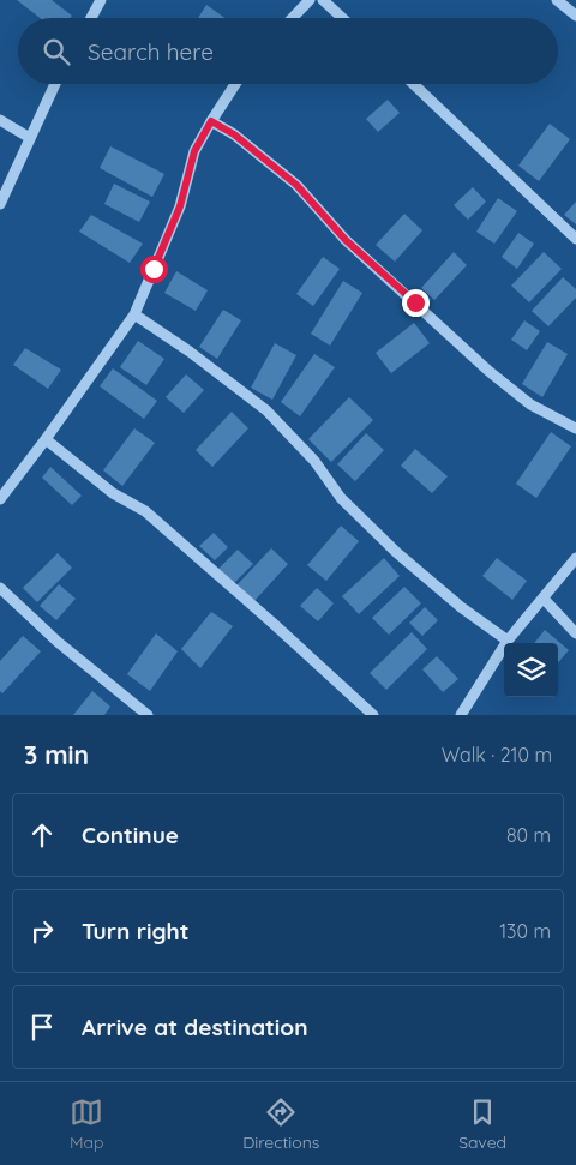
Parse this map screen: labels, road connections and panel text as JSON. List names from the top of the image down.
{
  "page": {
    "search": "Search here",
    "heading": ["3 min", "Walk · 210 m"],
    "list": [
      ["Continue", "80 m"],
      ["Turn right", "130 m"],
      "Arrive at destination"
    ],
    "nav": ["Map", "Directions", "Saved"]
  }
}
